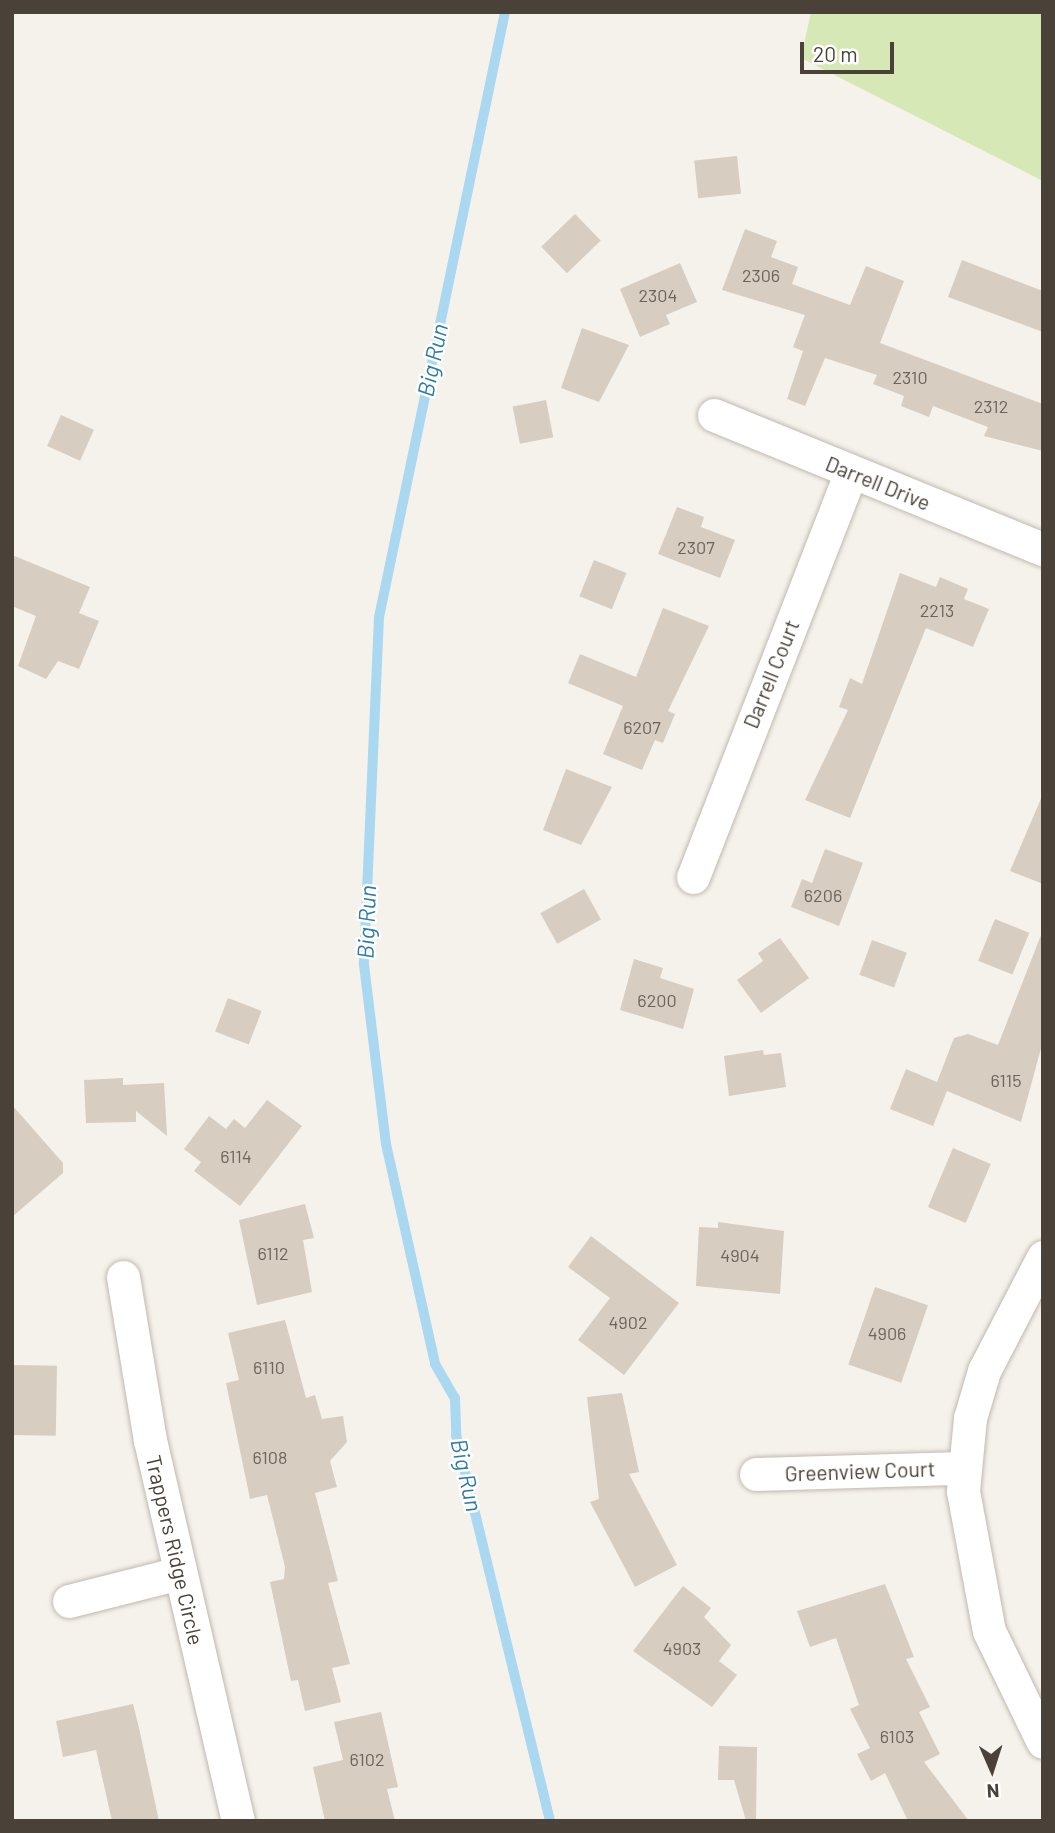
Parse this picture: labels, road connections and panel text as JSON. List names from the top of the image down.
{
  "streets": {
    "street": [
      "Darrell Drive",
      "Darrell Court",
      "Greenview Court",
      "Trappers Ridge Circle"
    ]
  },
  "crossings": [
    ["Darrell Drive", "Darrell Court"]
  ],
  "water": ["Big Run"],
  "house_numbers": [
    "2306",
    "2304",
    "2310",
    "2312",
    "2307",
    "2213",
    "6207",
    "6206",
    "6200",
    "6115",
    "6114",
    "6112",
    "4904",
    "4902",
    "4906",
    "6110",
    "6108",
    "4903",
    "6103",
    "6102"
  ],
  "scale_bar": "20 m",
  "north": "bottom"
}
